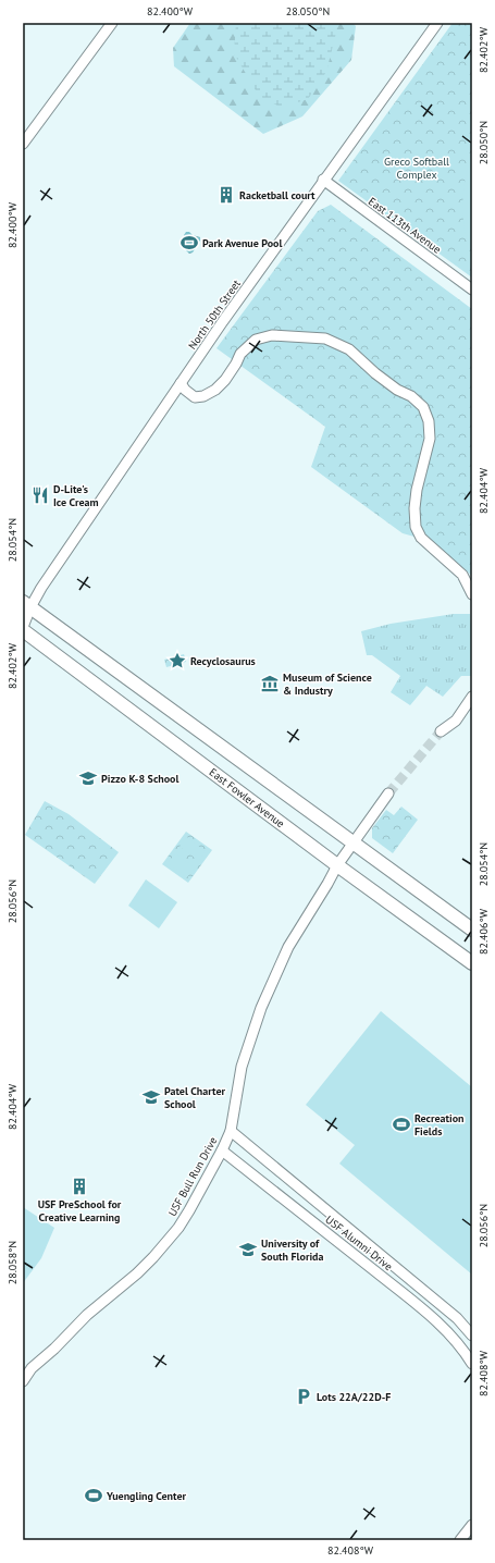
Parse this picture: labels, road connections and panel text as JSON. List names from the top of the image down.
{
  "streets": {
    "main road": ["East Fowler Avenue"],
    "street": [
      "East 113th Avenue",
      "North 50th Street",
      "USF Bull Run Drive",
      "USF Alumni Drive"
    ]
  },
  "crossings": [
    ["East 113th Avenue", "North 50th Street"],
    ["East Fowler Avenue", "USF Bull Run Drive"],
    ["USF Bull Run Drive", "USF Alumni Drive"]
  ],
  "parks": ["Greco Softball Complex"],
  "places": {
    "building": ["Racketball court", "USF PreSchool for Creative Learning"],
    "sports": ["Park Avenue Pool", "Recreation Fields", "Yuengling Center"],
    "restaurant": ["D-Lite's Ice Cream"],
    "place": ["Recyclosaurus"],
    "museum": ["Museum of Science & Industry"],
    "school or university": ["Pizzo K-8 School", "Patel Charter School", "University of South Florida"],
    "parking": ["Lots 22A/22D-F"]
  },
  "coordinates": [
    "82.400°W",
    "28.050°N",
    "82.402°W",
    "82.404°W",
    "28.054°N",
    "28.056°N",
    "82.406°W",
    "28.058°N",
    "82.408°W"
  ]
}
